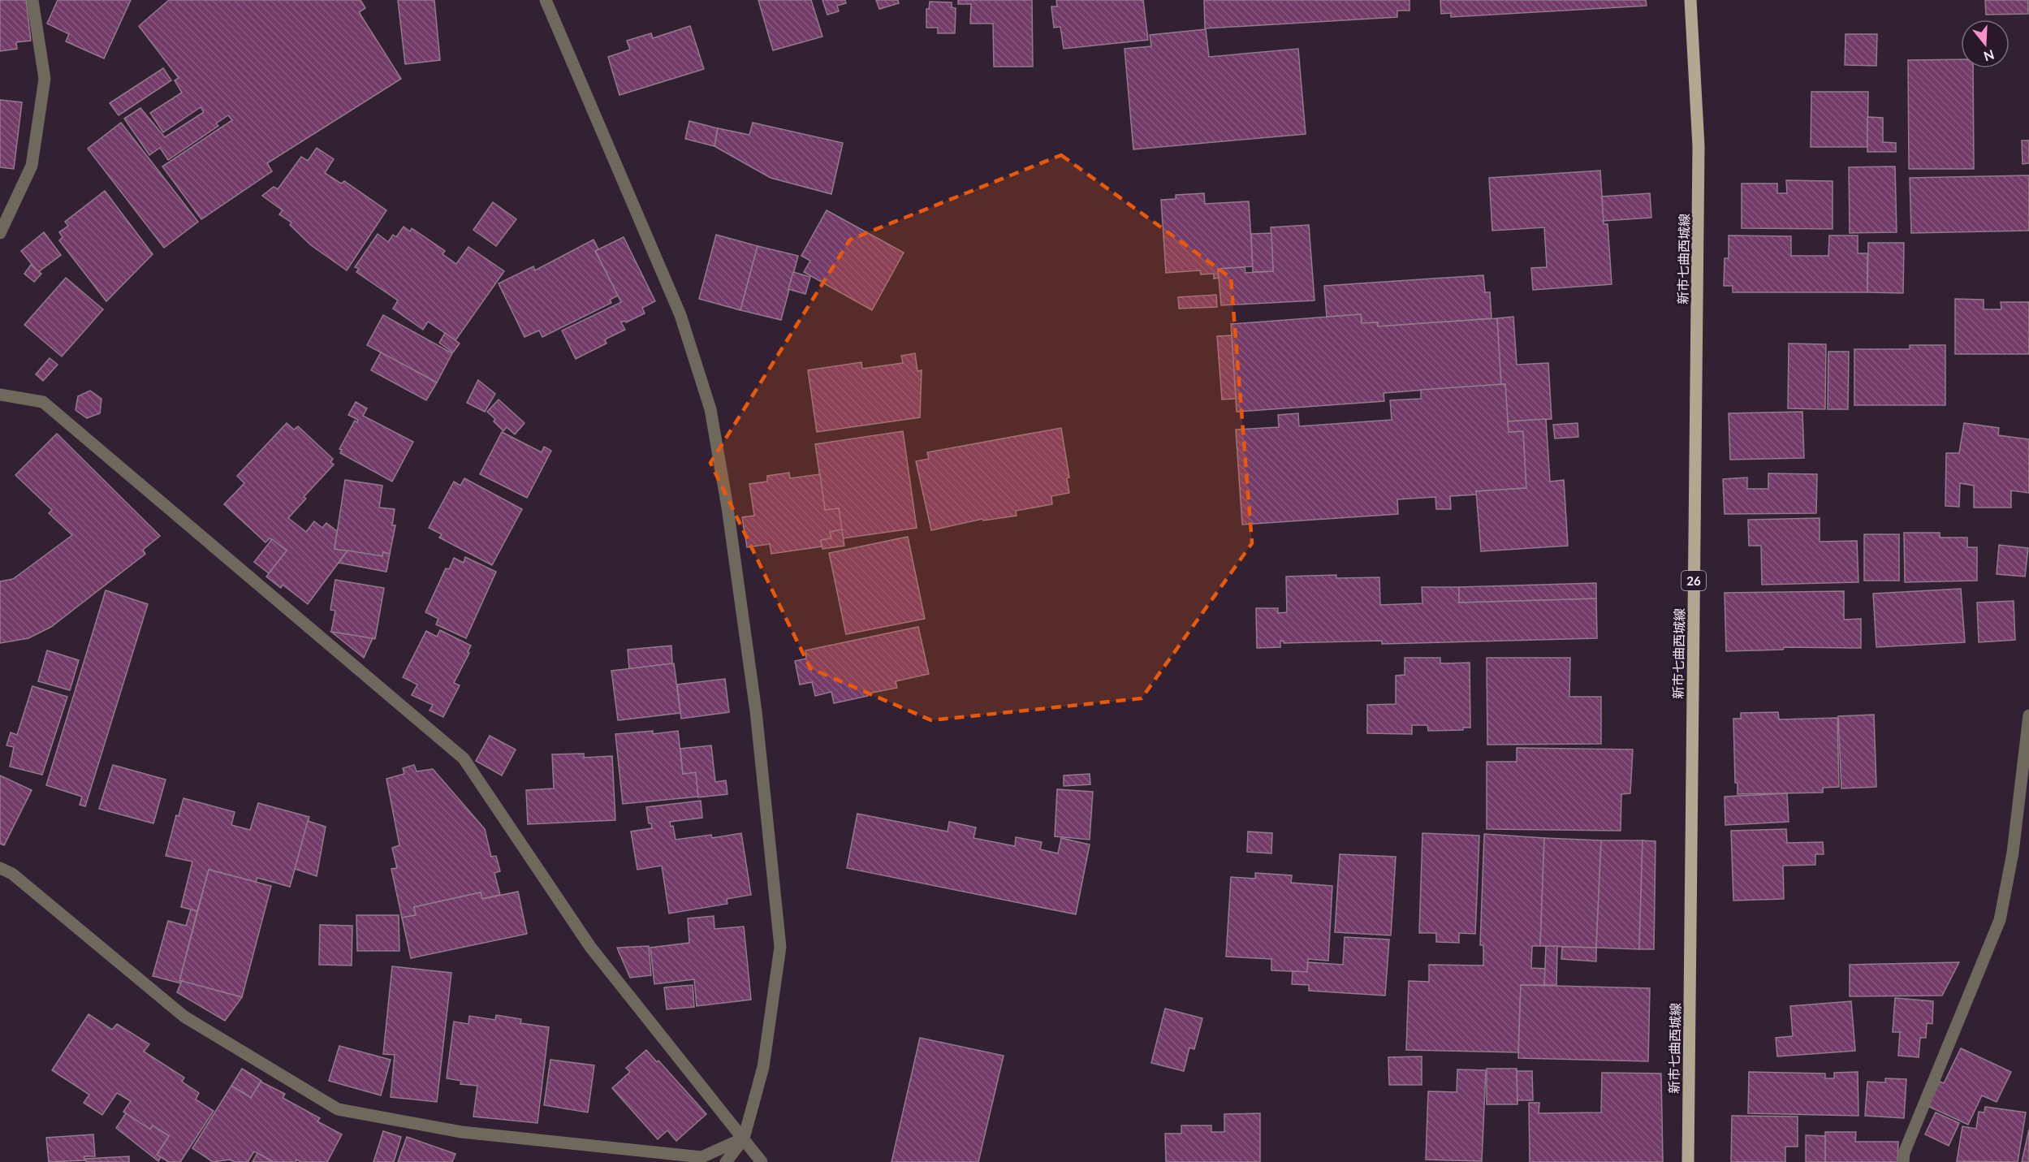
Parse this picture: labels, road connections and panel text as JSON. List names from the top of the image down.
{
  "streets": {
    "main road": ["新市七曲西城線", "26"]
  },
  "north": "bottom"
}
